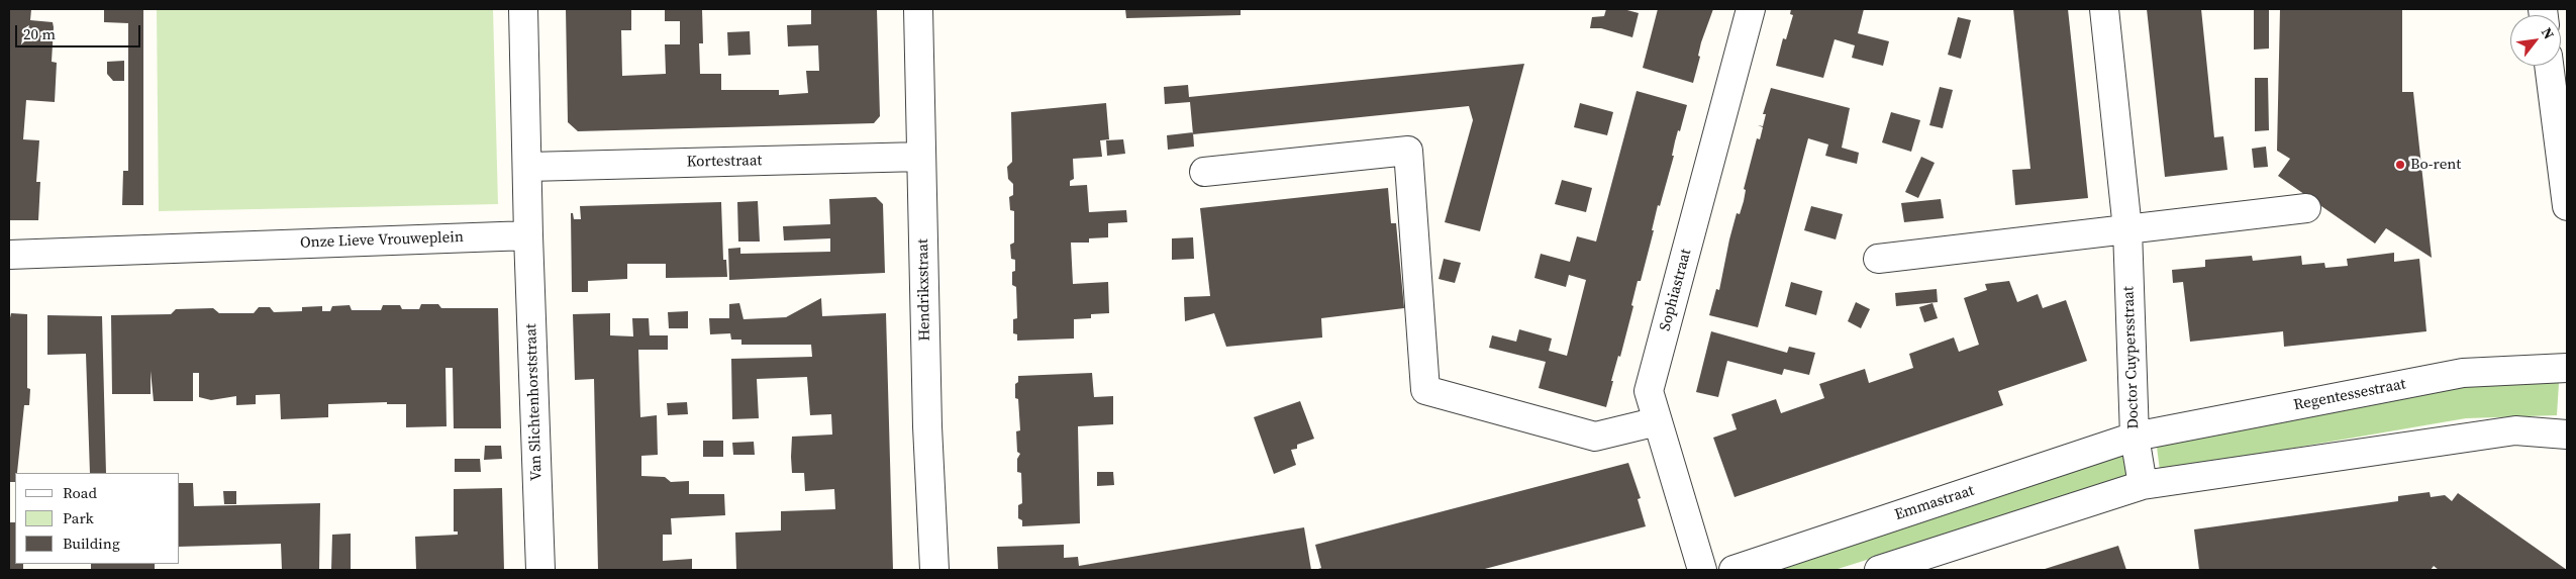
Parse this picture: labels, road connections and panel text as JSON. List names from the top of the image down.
{
  "streets": {
    "street": [
      "Kortestraat",
      "Onze Lieve Vrouweplein",
      "Hendrikxstraat",
      "Sophiastraat",
      "Doctor Cuypersstraat",
      "Regentessestraat",
      "Van Slichtenhorststraat",
      "Emmastraat"
    ]
  },
  "crossings": [
    ["Kortestraat", "Hendrikxstraat"],
    ["Onze Lieve Vrouweplein", "Van Slichtenhorststraat"],
    ["Doctor Cuypersstraat", "Regentessestraat"],
    ["Doctor Cuypersstraat", "Emmastraat"],
    ["Regentessestraat", "Emmastraat"]
  ],
  "places": ["Bo-rent"],
  "legend": ["Road", "Park", "Building"],
  "scale_bar": "20 m",
  "north": "top right"
}
